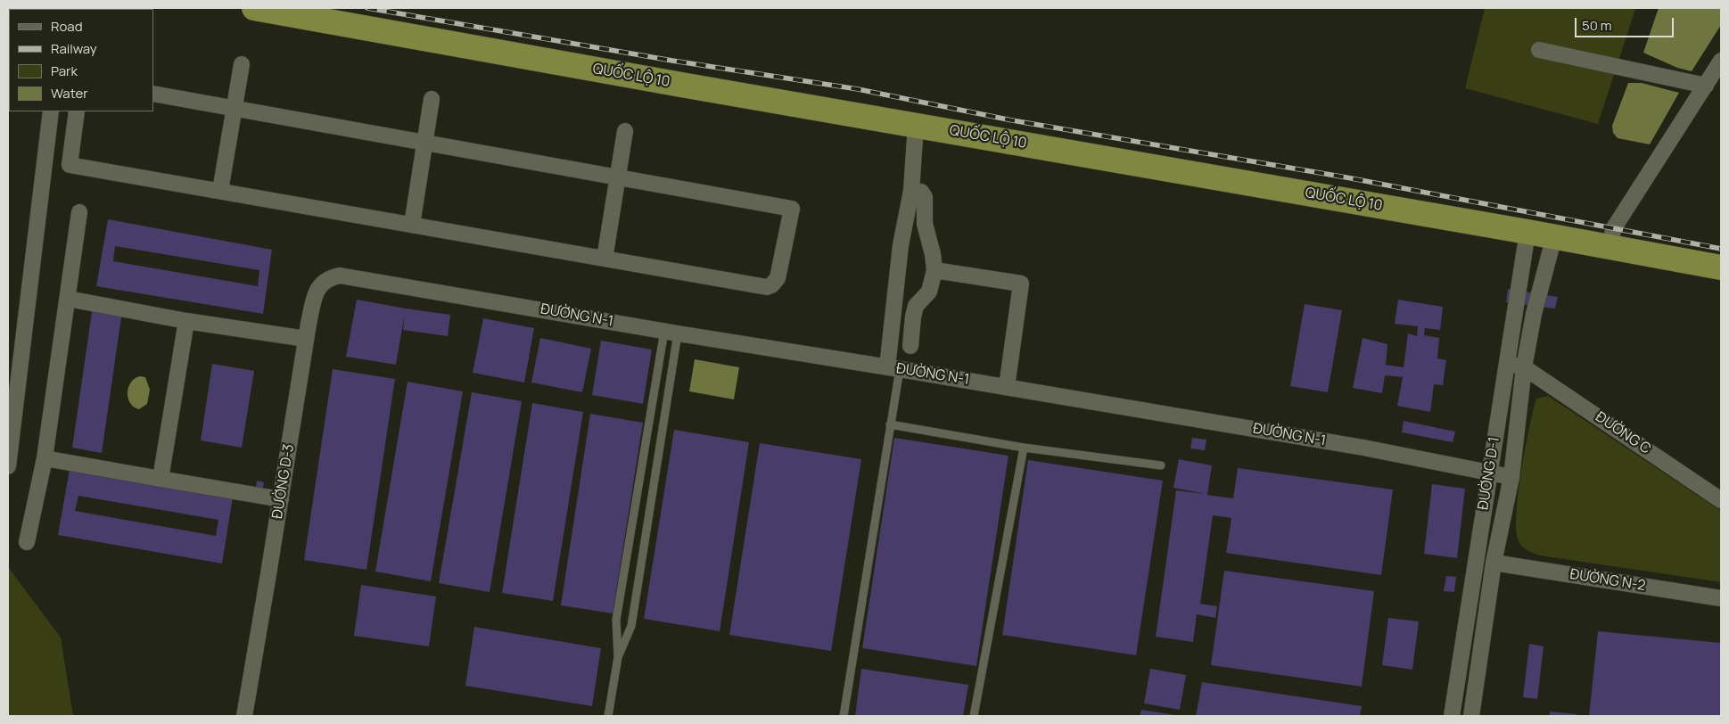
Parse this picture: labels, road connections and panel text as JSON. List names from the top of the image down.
{
  "streets": {
    "highway": ["QUỐC LỘ 10"],
    "street": [
      "ĐƯỜNG N-1",
      "ĐƯỜNG C",
      "ĐƯỜNG D-1",
      "ĐƯỜNG D-3",
      "ĐƯỜNG N-2"
    ]
  },
  "crossings": [
    ["QUỐC LỘ 10", "ĐƯỜNG D-1"],
    ["ĐƯỜNG N-1", "ĐƯỜNG D-1"],
    ["ĐƯỜNG N-1", "ĐƯỜNG D-3"],
    ["ĐƯỜNG C", "ĐƯỜNG D-1"],
    ["ĐƯỜNG D-1", "ĐƯỜNG N-2"]
  ],
  "legend": [
    "Road",
    "Railway",
    "Park",
    "Water"
  ],
  "scale_bar": "50 m"
}
